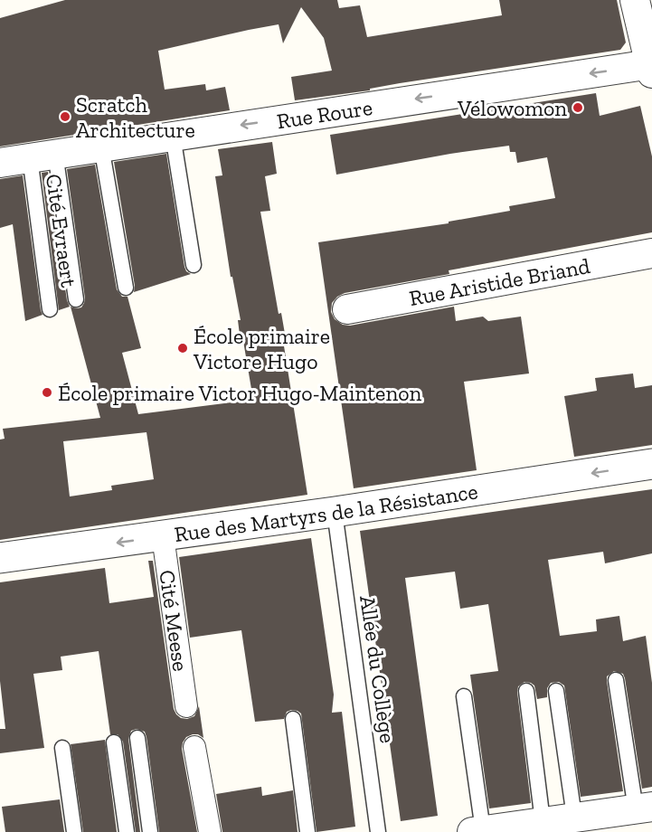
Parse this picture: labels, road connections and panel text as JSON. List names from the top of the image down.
{
  "streets": {
    "street": [
      "Rue Roure",
      "Rue Aristide Briand",
      "Rue des Martyrs de la Résistance",
      "Cité Meese"
    ],
    "lane": ["Cité Evraert", "Allée du Collège"]
  },
  "crossings": [
    ["Rue Roure", "Cité Evraert"],
    ["Rue des Martyrs de la Résistance", "Cité Meese"],
    ["Rue des Martyrs de la Résistance", "Allée du Collège"]
  ],
  "one_way": ["Rue Roure", "Rue des Martyrs de la Résistance"],
  "places": [
    "Vélowomon",
    "Scratch Architecture",
    "École primaire Victore Hugo",
    "École primaire Victor Hugo-Maintenon"
  ]
}
